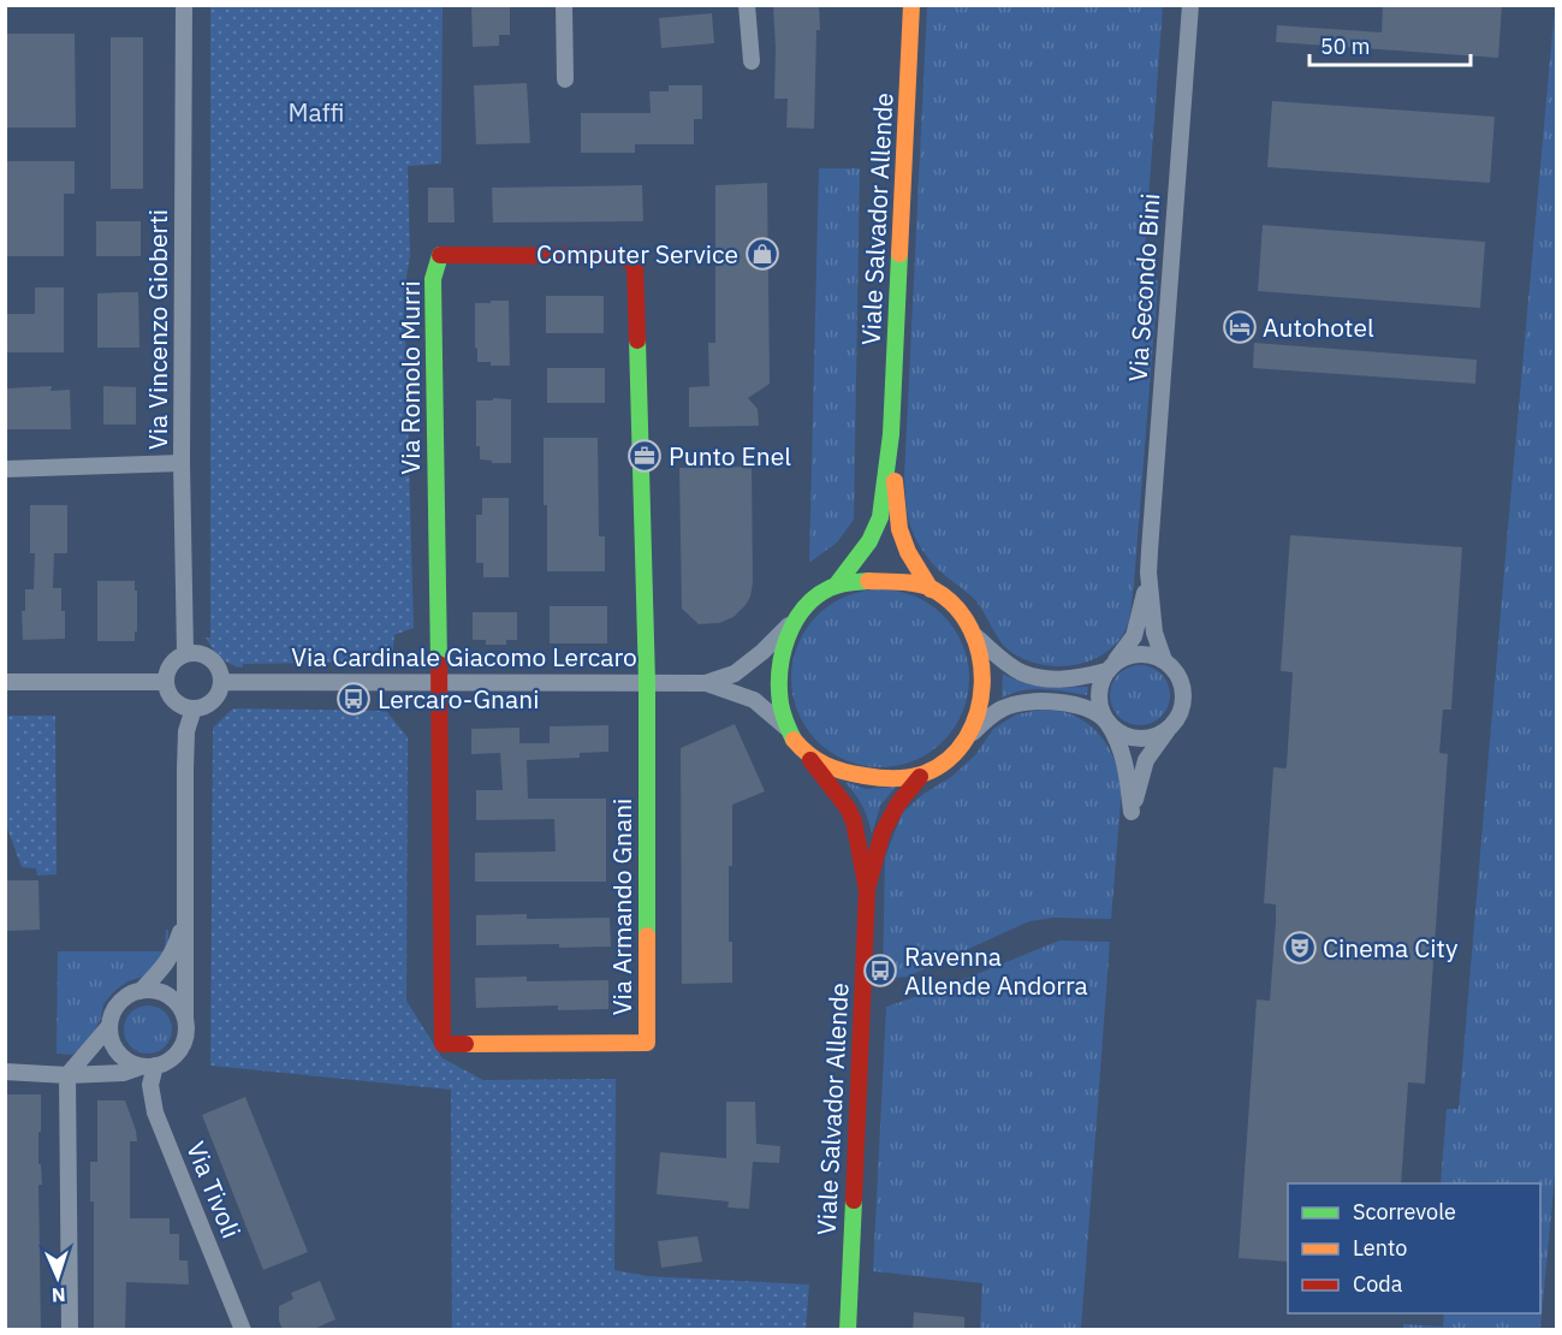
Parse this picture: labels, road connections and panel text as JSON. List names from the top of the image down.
{
  "streets": {
    "main road": ["Viale Salvador Allende", "Via Romolo Murri", "Via Armando Gnani"],
    "street": [
      "Via Secondo Bini",
      "Via Vincenzo Gioberti",
      "Via Cardinale Giacomo Lercaro",
      "Via Tivoli"
    ]
  },
  "crossings": [
    ["Viale Salvador Allende", "Via Cardinale Giacomo Lercaro"],
    ["Via Vincenzo Gioberti", "Via Cardinale Giacomo Lercaro"],
    ["Via Romolo Murri", "Via Cardinale Giacomo Lercaro"],
    ["Via Romolo Murri", "Via Armando Gnani"],
    ["Via Cardinale Giacomo Lercaro", "Via Armando Gnani"]
  ],
  "parks": ["Maffi"],
  "places": {
    "shop": ["Computer Service"],
    "hotel": ["Autohotel"],
    "office": ["Punto Enel"],
    "bus stop": ["Lercaro-Gnani", "Ravenna Allende Andorra"],
    "theatre": ["Cinema City"]
  },
  "legend": ["Scorrevole", "Lento", "Coda"],
  "scale_bar": "50 m",
  "north": "bottom"
}
